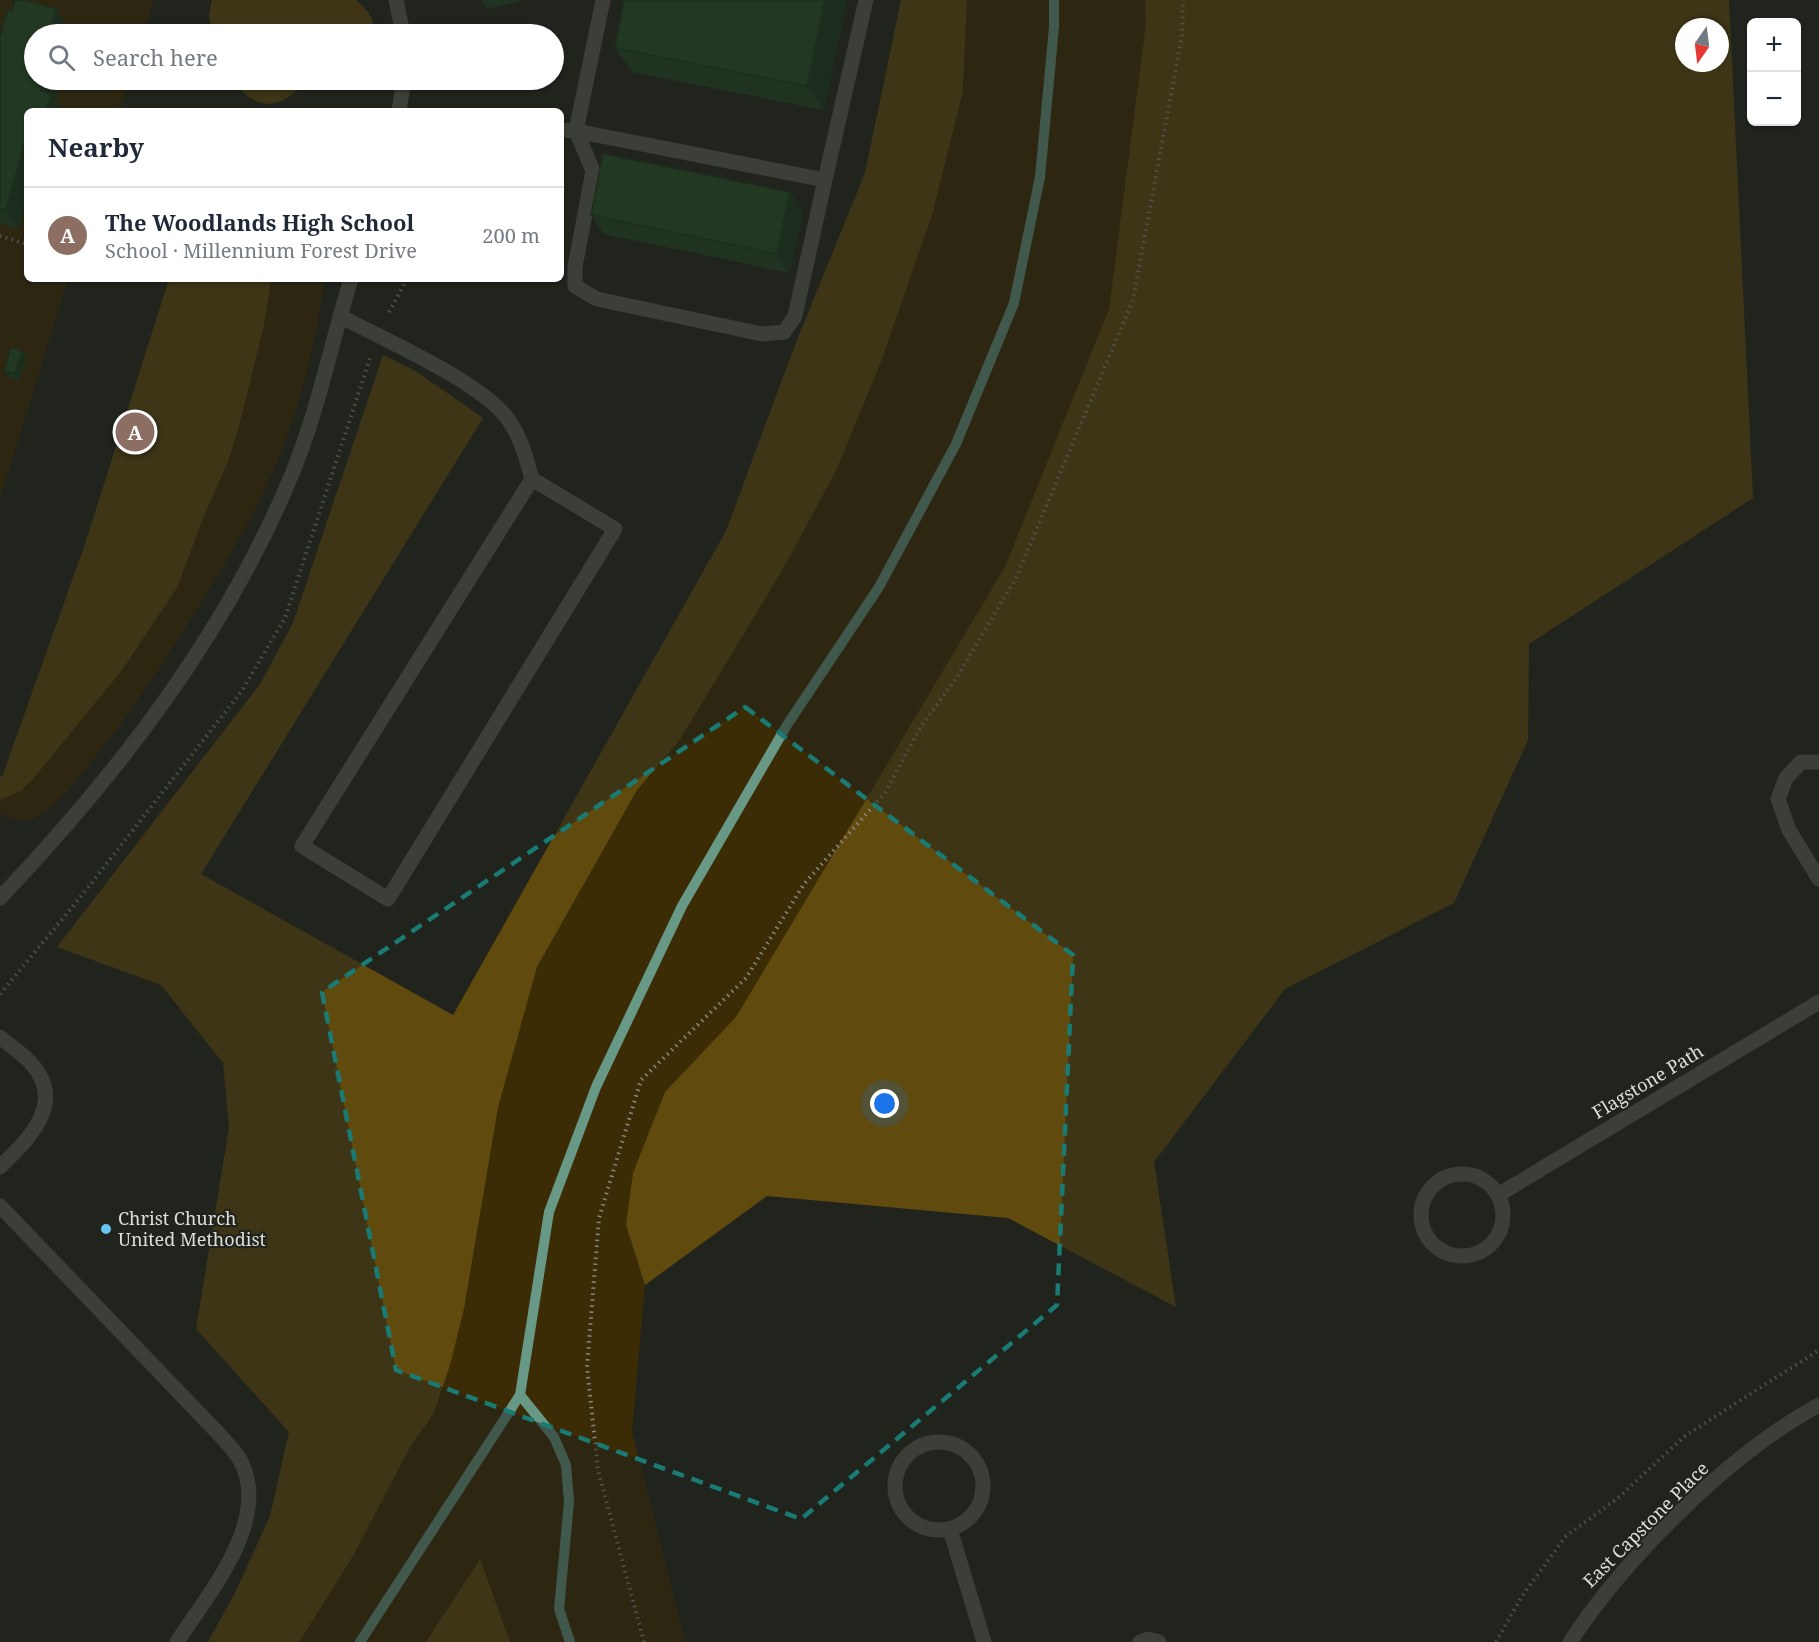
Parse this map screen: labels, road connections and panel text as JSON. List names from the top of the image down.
{
  "streets": {
    "street": ["Flagstone Path", "East Capstone Place"]
  },
  "places": ["Christ Church United Methodist"],
  "north": "bottom",
  "page": {
    "map_buttons": ["+", "−"],
    "search": "Search here",
    "heading": "Nearby",
    "list": [
      {
        "mark": "A",
        "name": "The Woodlands High School",
        "note": "School · Millennium Forest Drive",
        "value": "200 m"
      }
    ],
    "pins": "A"
  }
}
